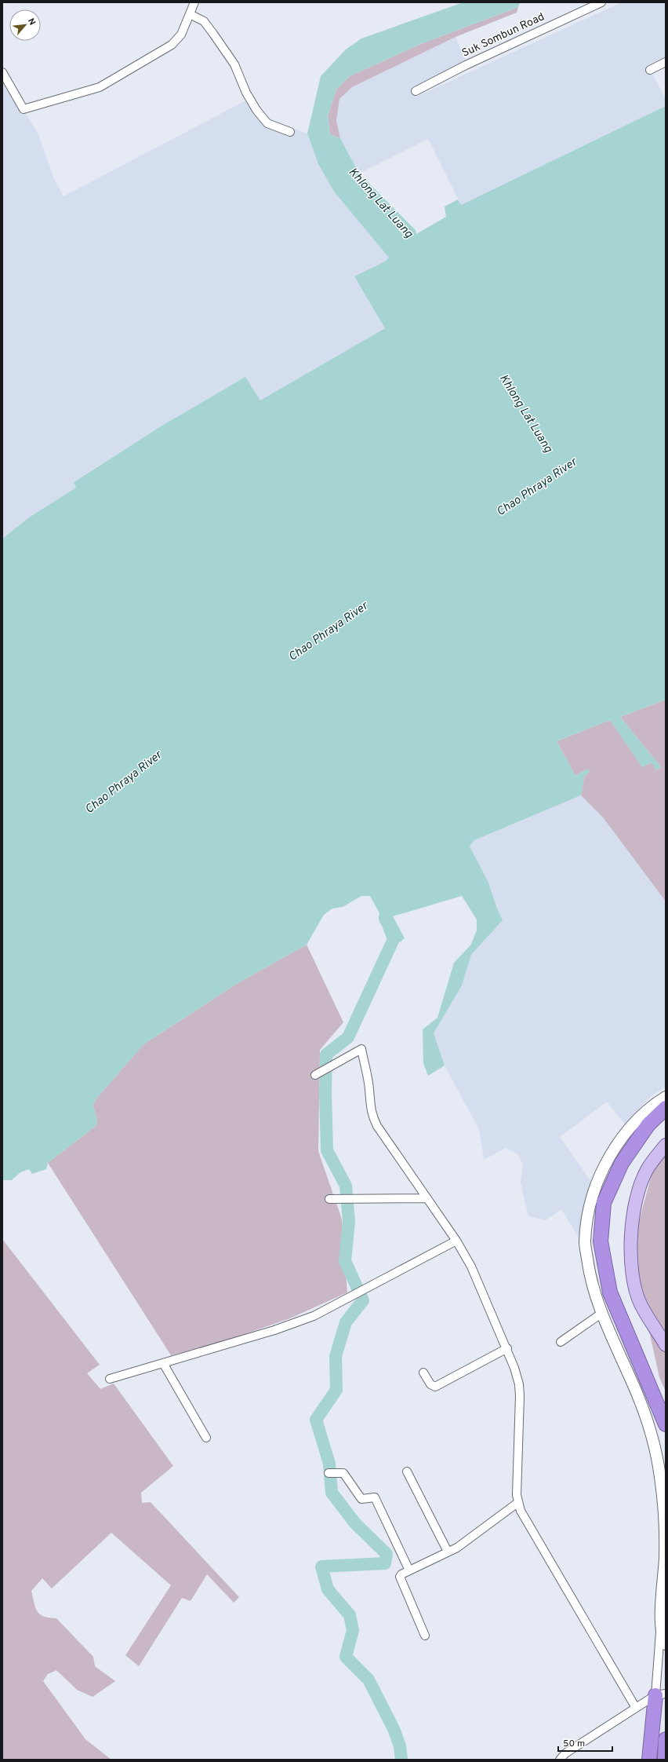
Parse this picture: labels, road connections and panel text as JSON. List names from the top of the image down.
{
  "streets": {
    "street": ["Suk Sombun Road"]
  },
  "water": ["Khlong Lat Luang", "Chao Phraya River"],
  "scale_bar": "50 m",
  "north": "top right"
}
